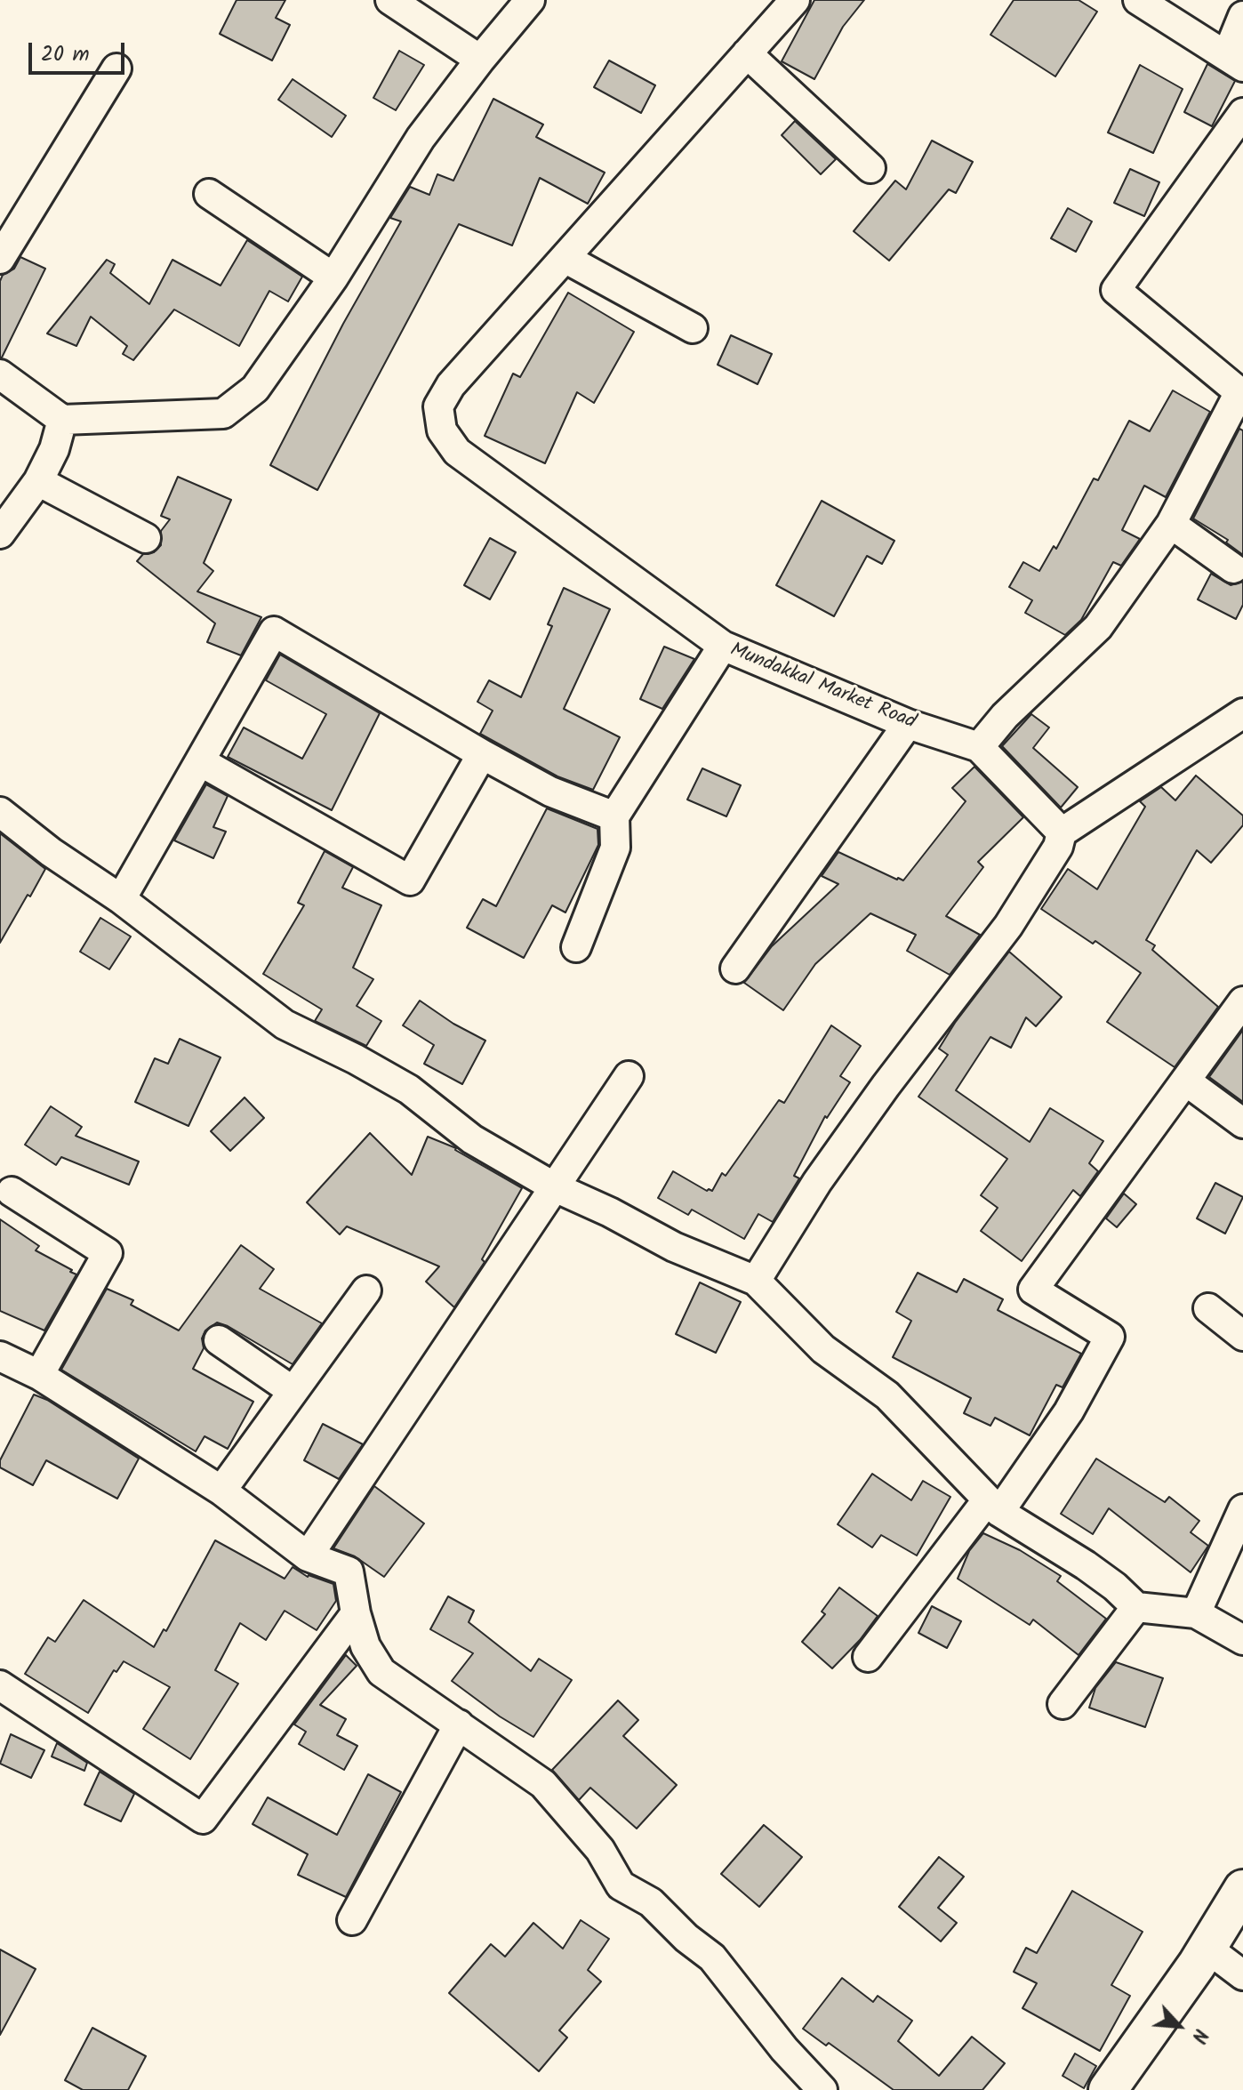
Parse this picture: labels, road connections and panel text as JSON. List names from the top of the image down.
{
  "streets": {
    "street": ["Mundakkal Market Road"]
  },
  "scale_bar": "20 m",
  "north": "bottom right"
}
